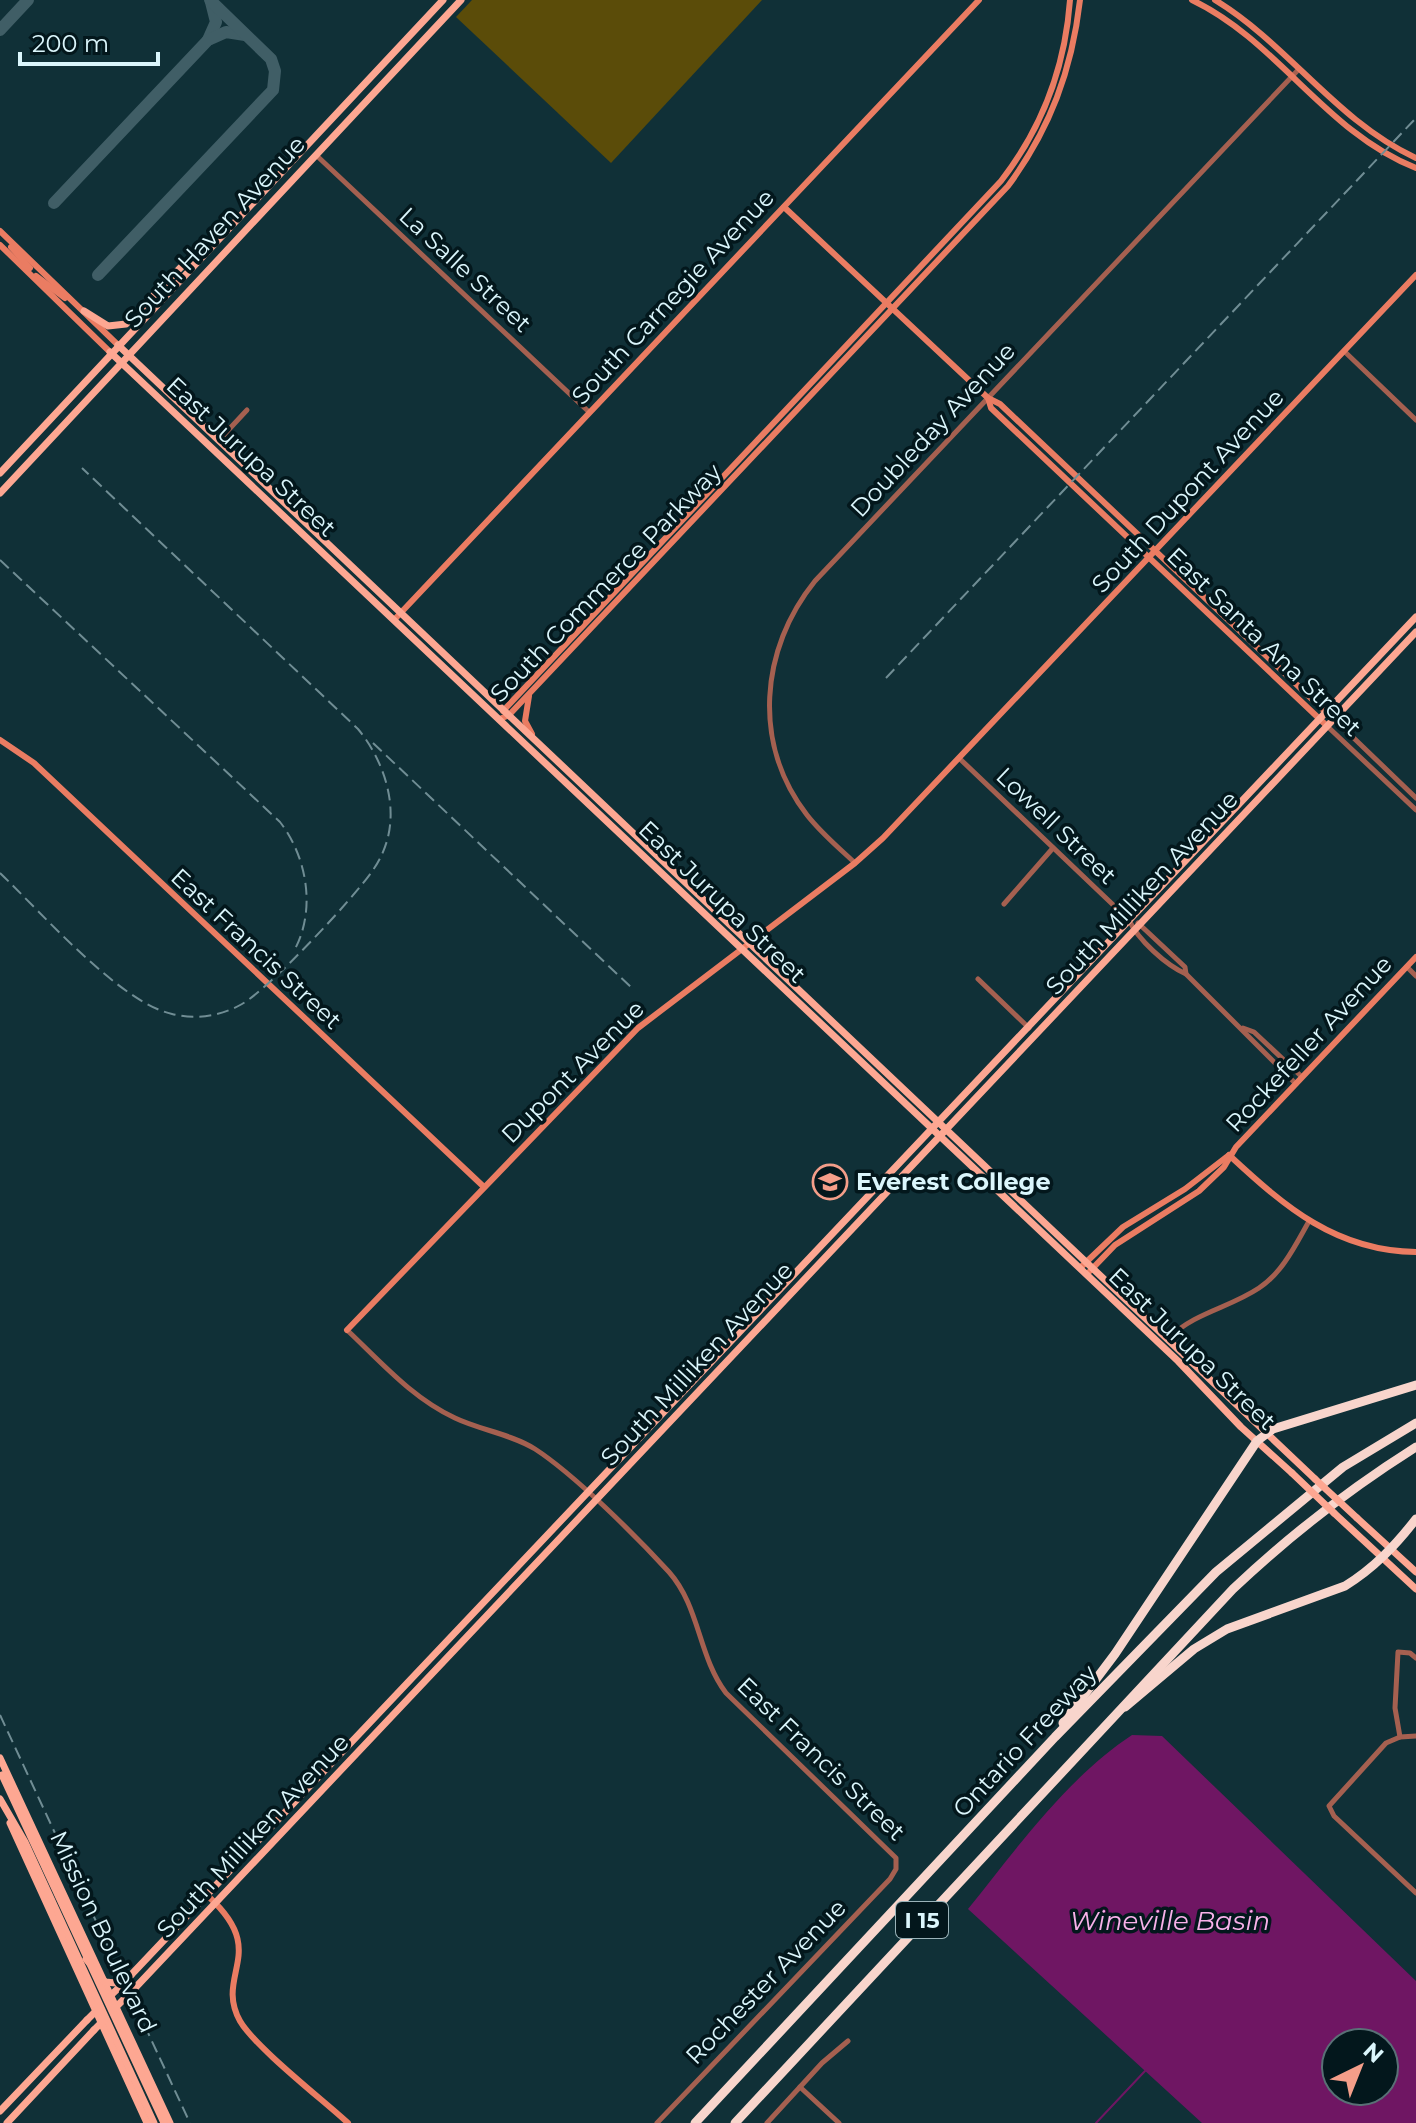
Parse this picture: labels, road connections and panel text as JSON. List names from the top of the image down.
{
  "streets": {
    "highway": ["Ontario Freeway", "I 15"],
    "main road": [
      "South Haven Avenue",
      "East Jurupa Street",
      "South Milliken Avenue",
      "Mission Boulevard"
    ],
    "street": [
      "La Salle Street",
      "South Carnegie Avenue",
      "Doubleday Avenue",
      "South Dupont Avenue",
      "South Commerce Parkway",
      "East Santa Ana Street",
      "Lowell Street",
      "East Francis Street",
      "Rockefeller Avenue",
      "Dupont Avenue",
      "Rochester Avenue"
    ]
  },
  "crossings": [
    ["South Haven Avenue", "La Salle Street"],
    ["South Haven Avenue", "East Jurupa Street"],
    ["La Salle Street", "South Carnegie Avenue"],
    ["South Carnegie Avenue", "East Jurupa Street"],
    ["South Carnegie Avenue", "East Santa Ana Street"],
    ["Doubleday Avenue", "East Santa Ana Street"],
    ["Doubleday Avenue", "Dupont Avenue"],
    ["East Jurupa Street", "South Commerce Parkway"],
    ["East Jurupa Street", "South Milliken Avenue"],
    ["East Jurupa Street", "Rockefeller Avenue"],
    ["East Jurupa Street", "Dupont Avenue"],
    ["South Dupont Avenue", "East Santa Ana Street"],
    ["South Dupont Avenue", "Dupont Avenue"],
    ["South Commerce Parkway", "East Santa Ana Street"],
    ["East Santa Ana Street", "South Milliken Avenue"],
    ["Lowell Street", "South Milliken Avenue"],
    ["Lowell Street", "Rockefeller Avenue"],
    ["Lowell Street", "Dupont Avenue"],
    ["South Milliken Avenue", "East Francis Street"],
    ["East Francis Street", "Dupont Avenue"],
    ["East Francis Street", "Rochester Avenue"]
  ],
  "water": ["Wineville Basin"],
  "places": {
    "school or university": ["Everest College"]
  },
  "scale_bar": "200 m",
  "north": "top right"
}
